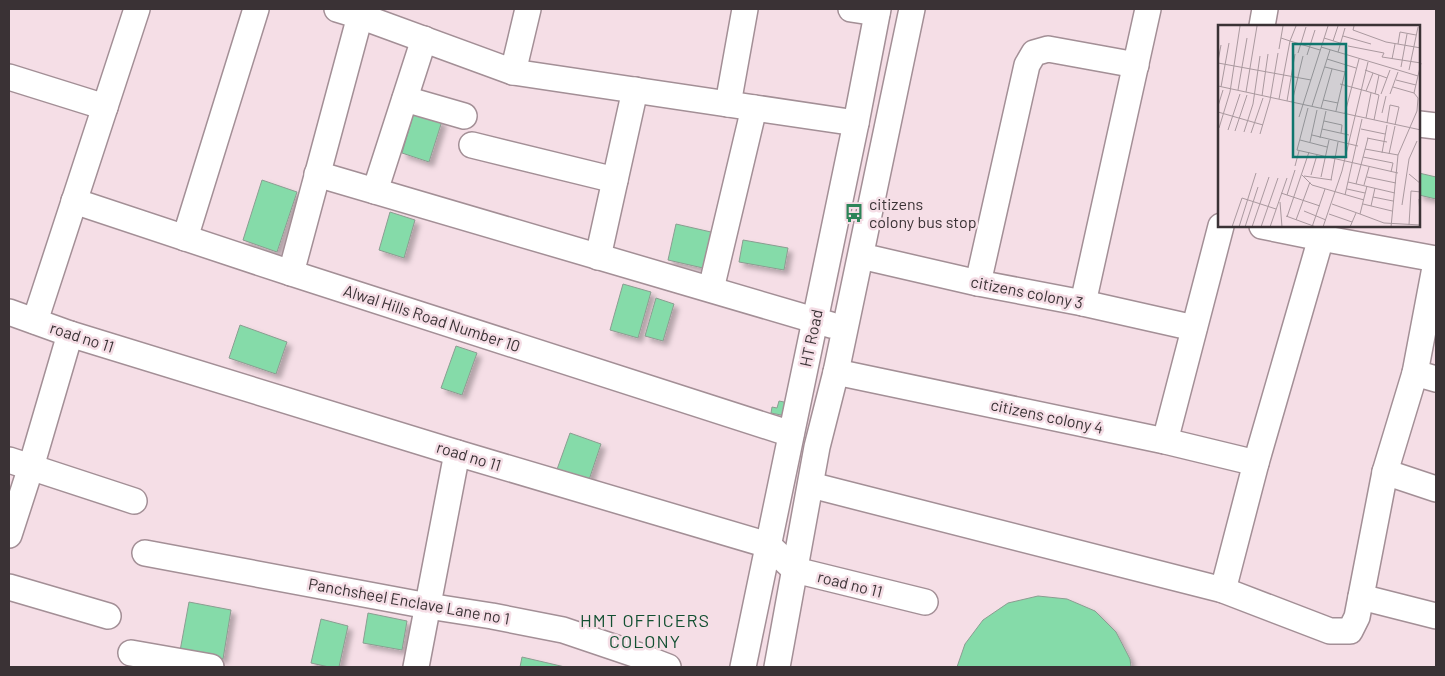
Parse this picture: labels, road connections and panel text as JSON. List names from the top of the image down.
{
  "streets": {
    "street": [
      "citizens colony 3",
      "Alwal Hills Road Number 10",
      "road no 11",
      "HT Road",
      "citizens colony 4",
      "Panchsheel Enclave Lane no 1"
    ]
  },
  "crossings": [
    ["citizens colony 3", "HT Road"],
    ["Alwal Hills Road Number 10", "HT Road"],
    ["road no 11", "HT Road"],
    ["HT Road", "citizens colony 4"]
  ],
  "districts": ["HMT OFFICERS COLONY"],
  "places": {
    "bus stop": ["citizens colony bus stop"]
  }
}
